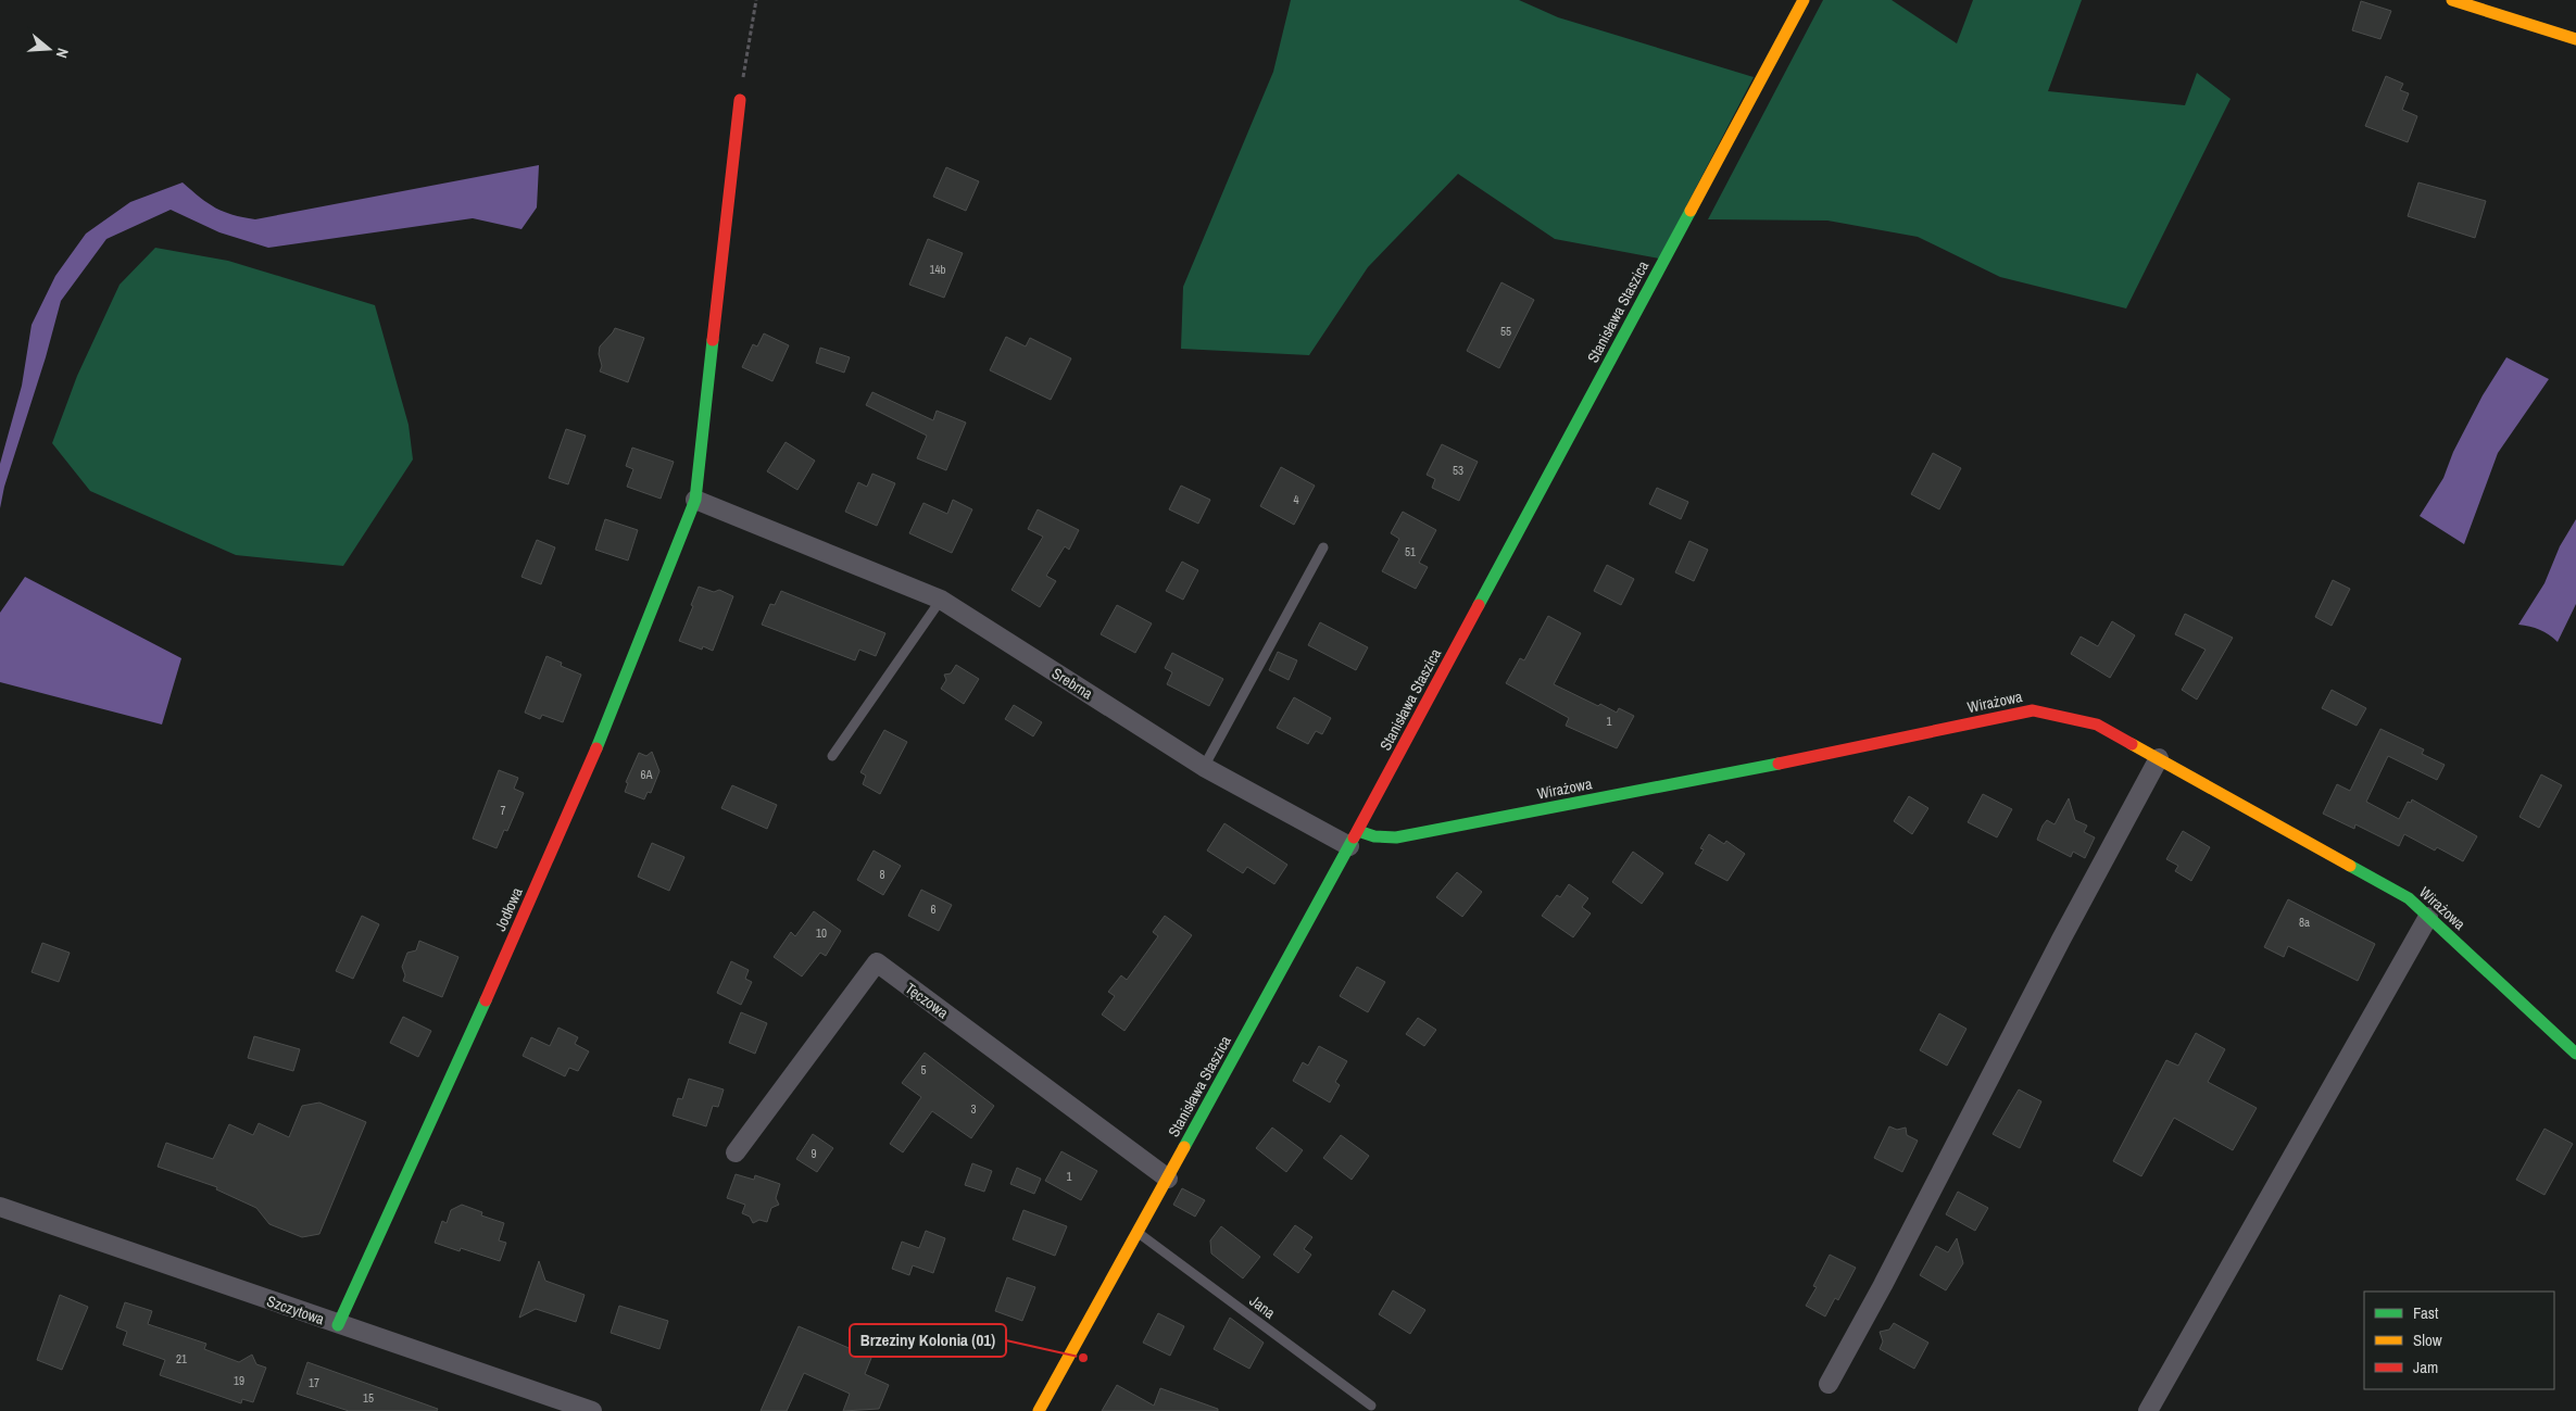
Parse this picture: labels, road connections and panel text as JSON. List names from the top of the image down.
{
  "streets": {
    "street": [
      "Stanisława Staszica",
      "Srebrna",
      "Wirażowa",
      "Jodłowa",
      "Tęczowa",
      "Szczytowa"
    ],
    "lane": ["Jana"]
  },
  "crossings": [
    ["Stanisława Staszica", "Srebrna"],
    ["Stanisława Staszica", "Wirażowa"],
    ["Stanisława Staszica", "Tęczowa"],
    ["Stanisława Staszica", "Jana"],
    ["Srebrna", "Wirażowa"],
    ["Srebrna", "Jodłowa"],
    ["Jodłowa", "Szczytowa"]
  ],
  "places": ["Brzeziny Kolonia (01)"],
  "house_numbers": [
    "14b",
    "55",
    "53",
    "4",
    "51",
    "1",
    "6A",
    "7",
    "8",
    "6",
    "8a",
    "10",
    "5",
    "3",
    "9",
    "1",
    "21",
    "19",
    "17",
    "15"
  ],
  "legend": ["Fast", "Slow", "Jam"],
  "north": "right"
}
